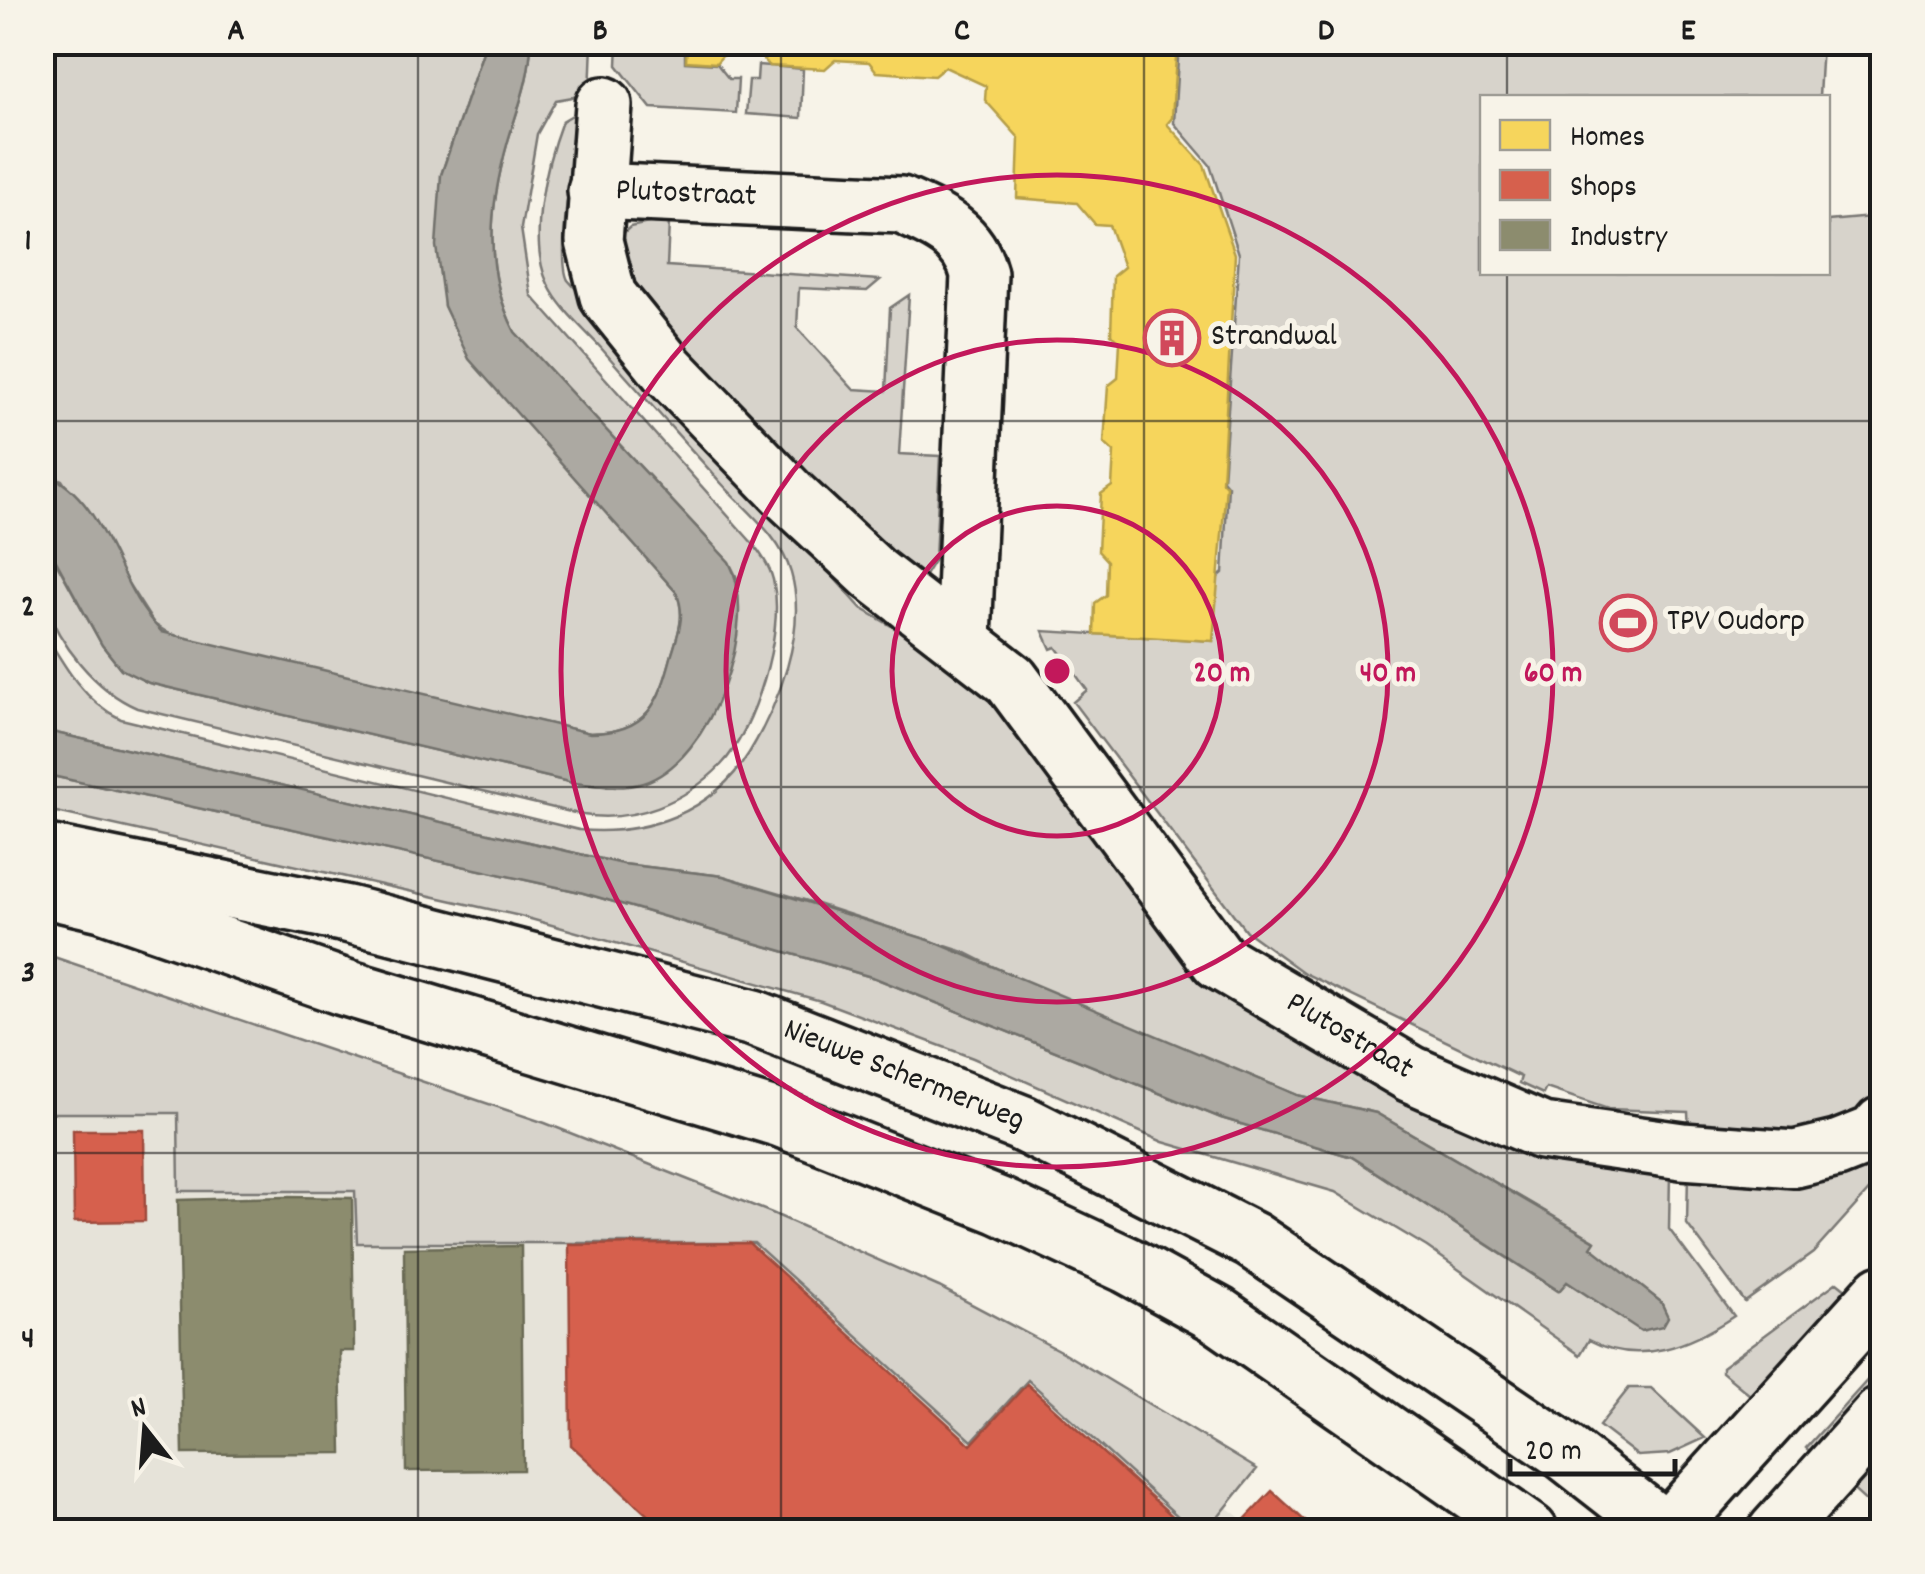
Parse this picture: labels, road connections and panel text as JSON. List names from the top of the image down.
{
  "streets": {
    "main road": ["Plutostraat", "Nieuwe Schermerweg"]
  },
  "places": {
    "building": ["Strandwal"],
    "sports": ["TPV Oudorp"]
  },
  "legend": ["Homes", "Shops", "Industry"],
  "scale_bar": "20 m",
  "north": "top",
  "grid": {
    "columns": [
      "A",
      "B",
      "C",
      "D",
      "E"
    ],
    "rows": [
      "1",
      "2",
      "3",
      "4"
    ]
  },
  "rings": ["20 m", "40 m", "60 m"]
}
